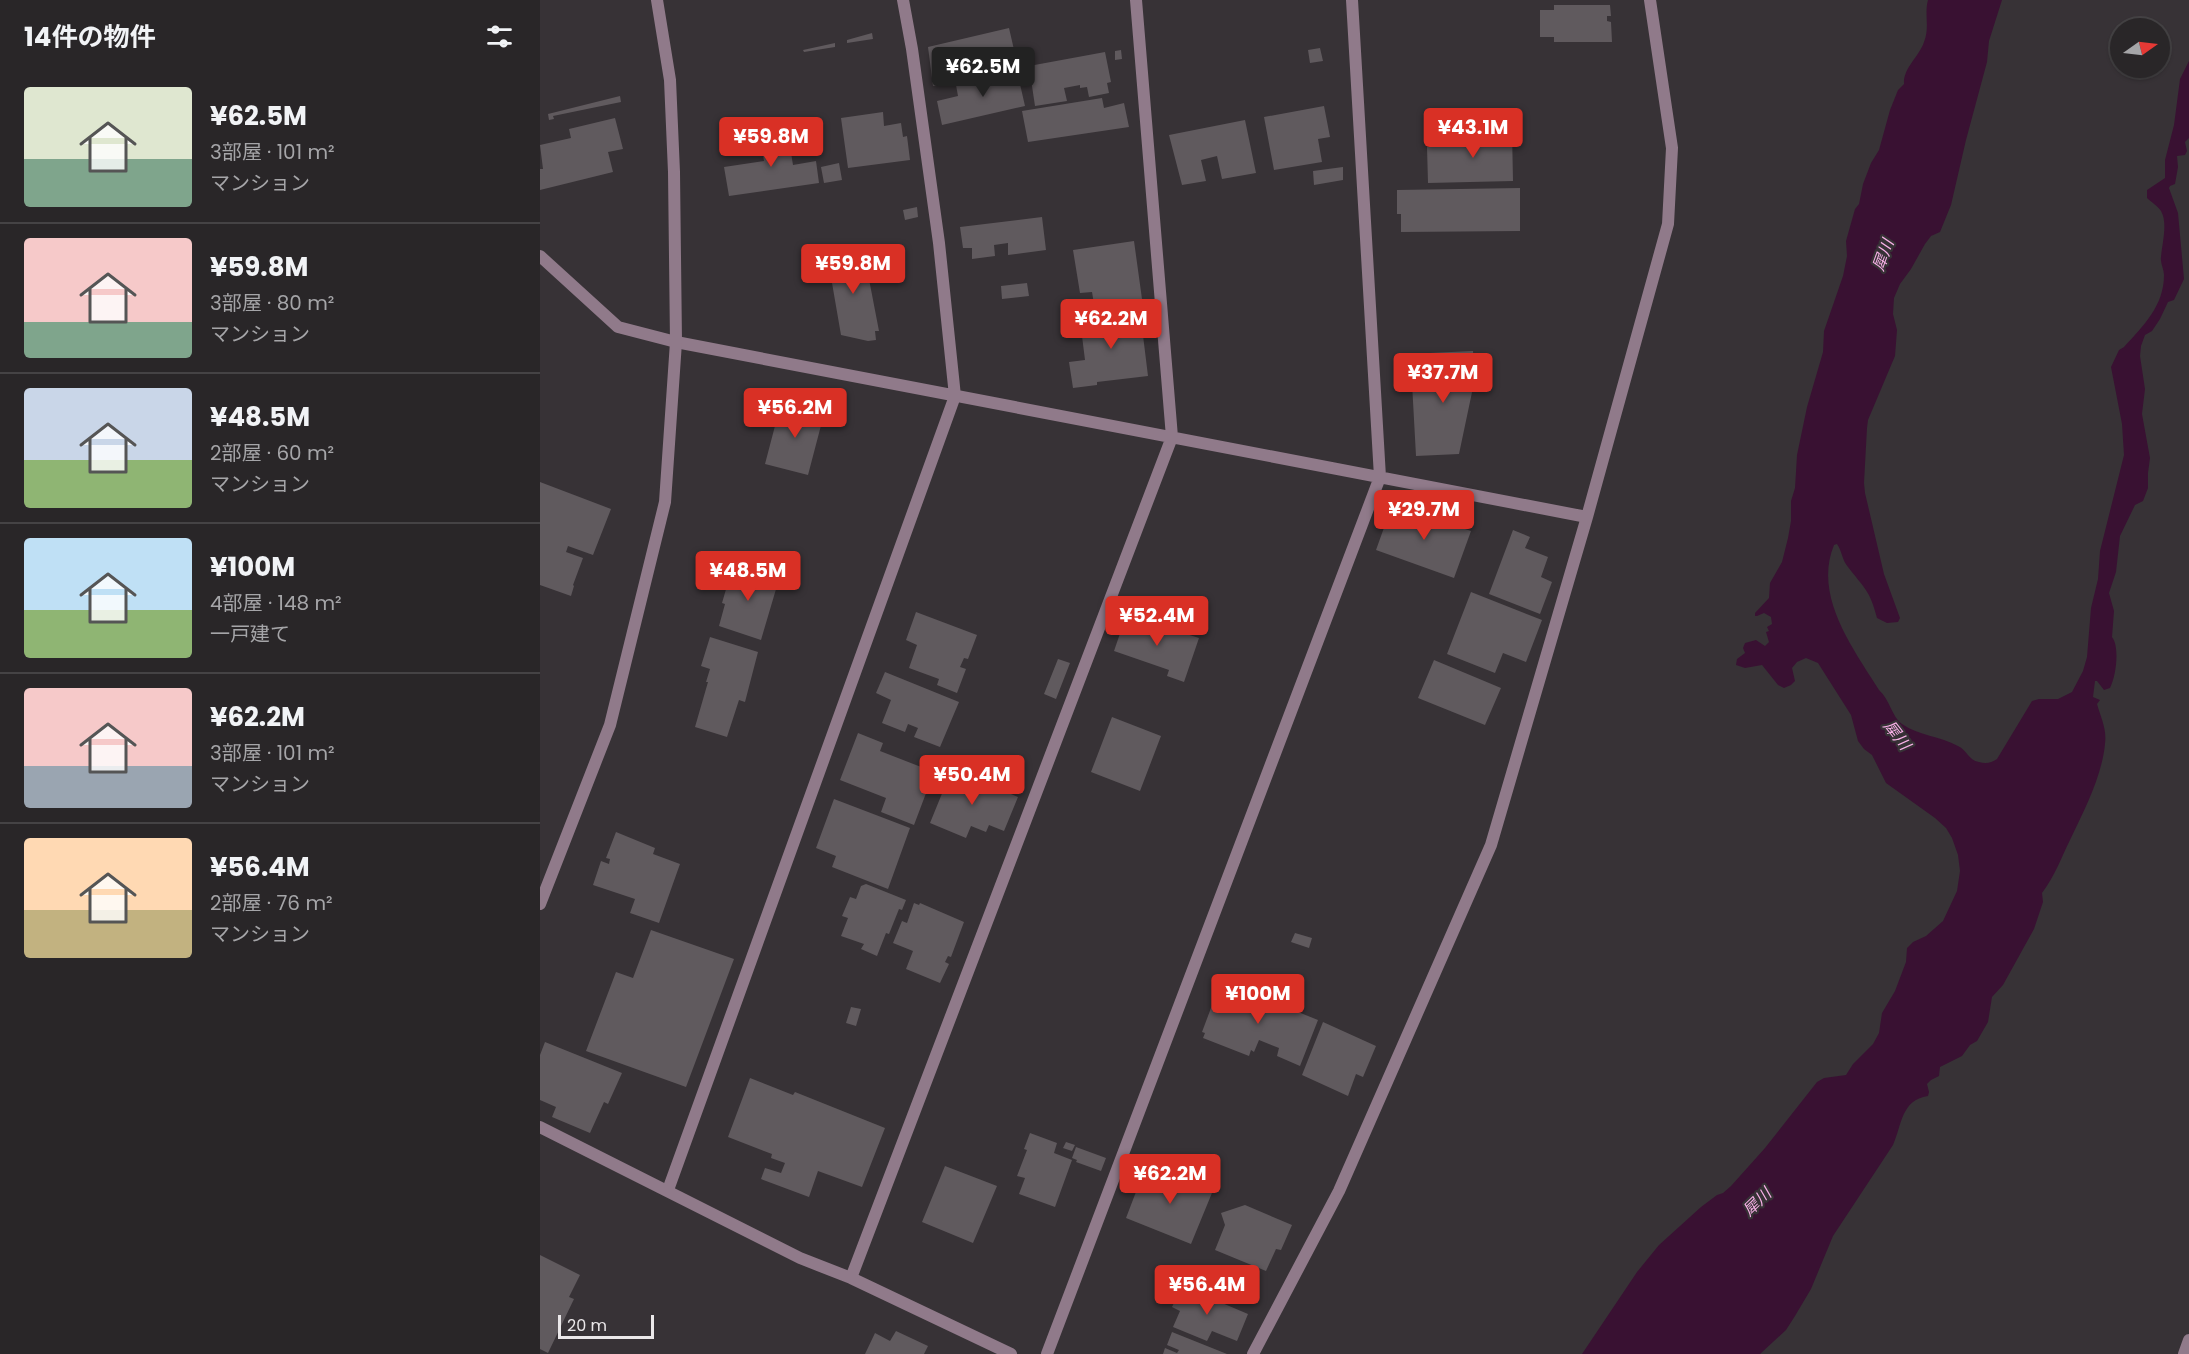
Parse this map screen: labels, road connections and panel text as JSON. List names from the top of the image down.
{
  "water": ["犀川"],
  "scale_bar": "20 m",
  "north": "right",
  "page": {
    "heading": "14件の物件",
    "price": [
      "¥62.5M",
      "¥43.1M",
      "¥59.8M",
      "¥59.8M",
      "¥62.2M",
      "¥37.7M",
      "¥56.2M",
      "¥29.7M",
      "¥48.5M",
      "¥52.4M",
      "¥50.4M",
      "¥100M",
      "¥62.2M",
      "¥56.4M"
    ],
    "list": [
      {
        "name": "¥62.5M",
        "note": "3部屋 · 101 m² · マンション"
      },
      {
        "name": "¥59.8M",
        "note": "3部屋 · 80 m² · マンション"
      },
      {
        "name": "¥48.5M",
        "note": "2部屋 · 60 m² · マンション"
      },
      {
        "name": "¥100M",
        "note": "4部屋 · 148 m² · 一戸建て"
      },
      {
        "name": "¥62.2M",
        "note": "3部屋 · 101 m² · マンション"
      },
      {
        "name": "¥56.4M",
        "note": "2部屋 · 76 m² · マンション"
      }
    ],
    "scale": "20 m"
  }
}
